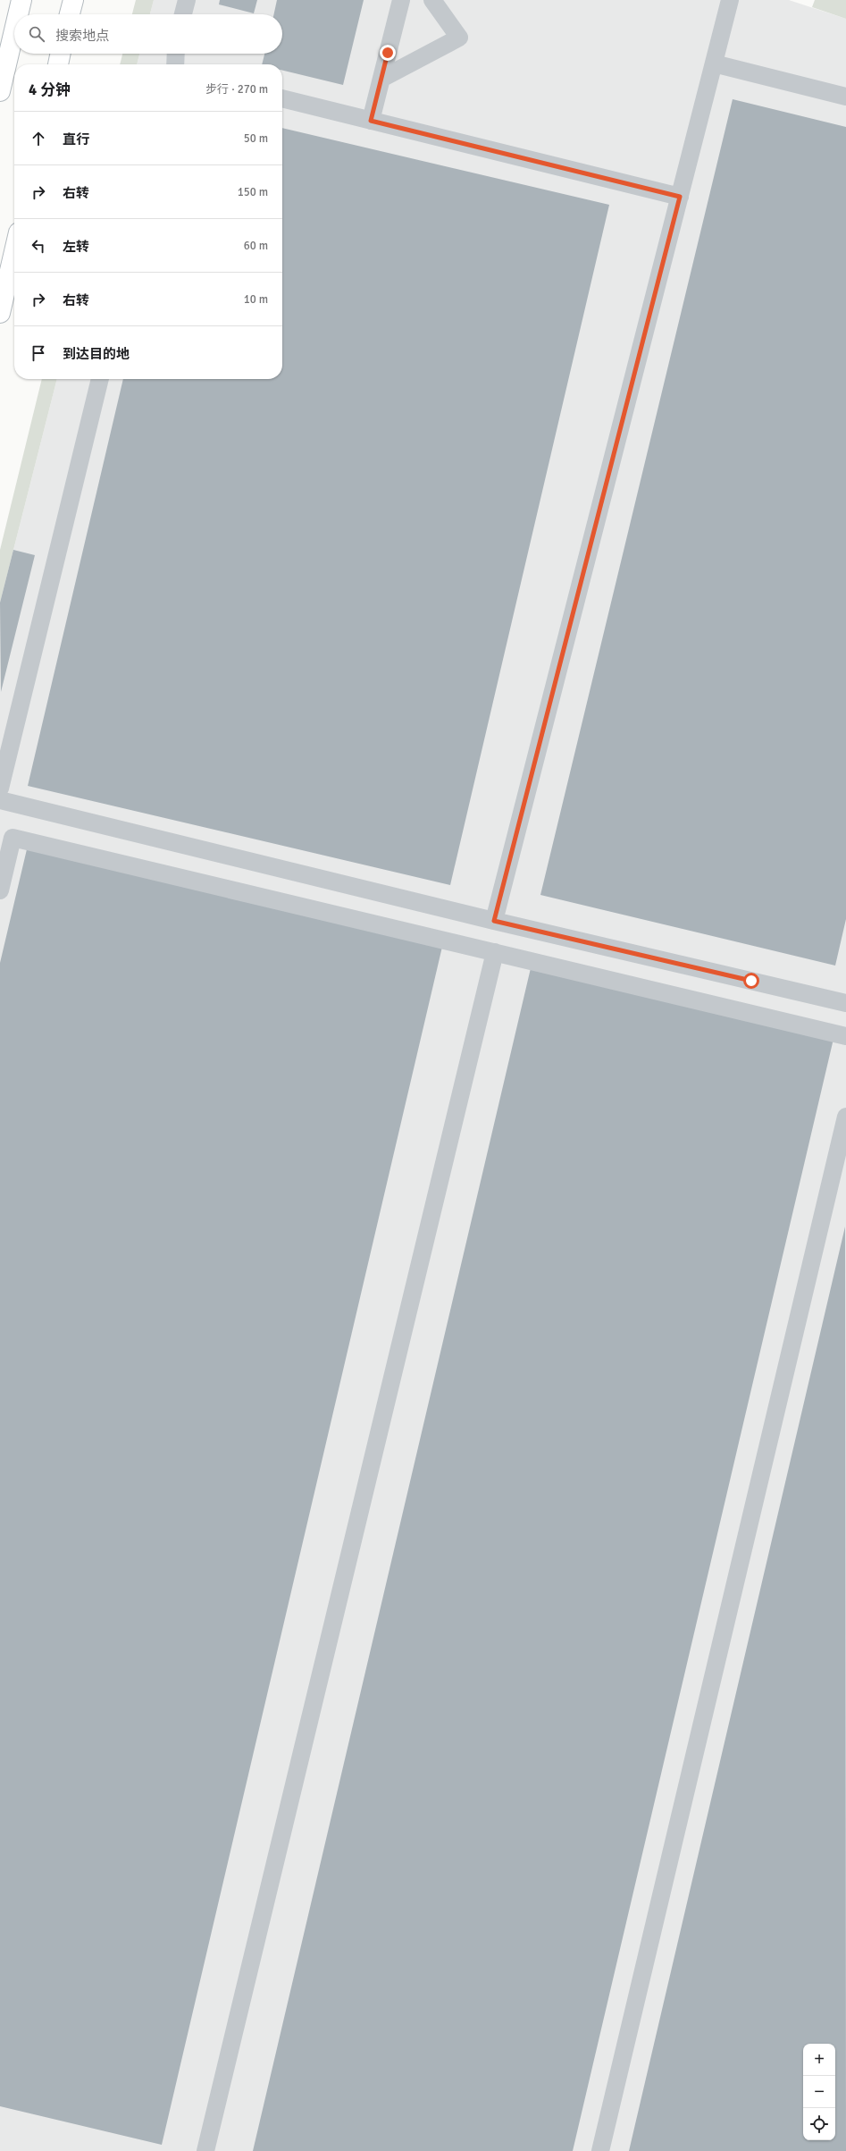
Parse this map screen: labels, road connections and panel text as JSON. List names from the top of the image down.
{
  "page": {
    "search": "搜索地点",
    "heading": ["4 分钟", "步行 · 270 m"],
    "list": [
      ["直行", "50 m"],
      ["右转", "150 m"],
      ["左转", "60 m"],
      ["右转", "10 m"],
      "到达目的地"
    ],
    "map_buttons": ["+", "−"]
  }
}
